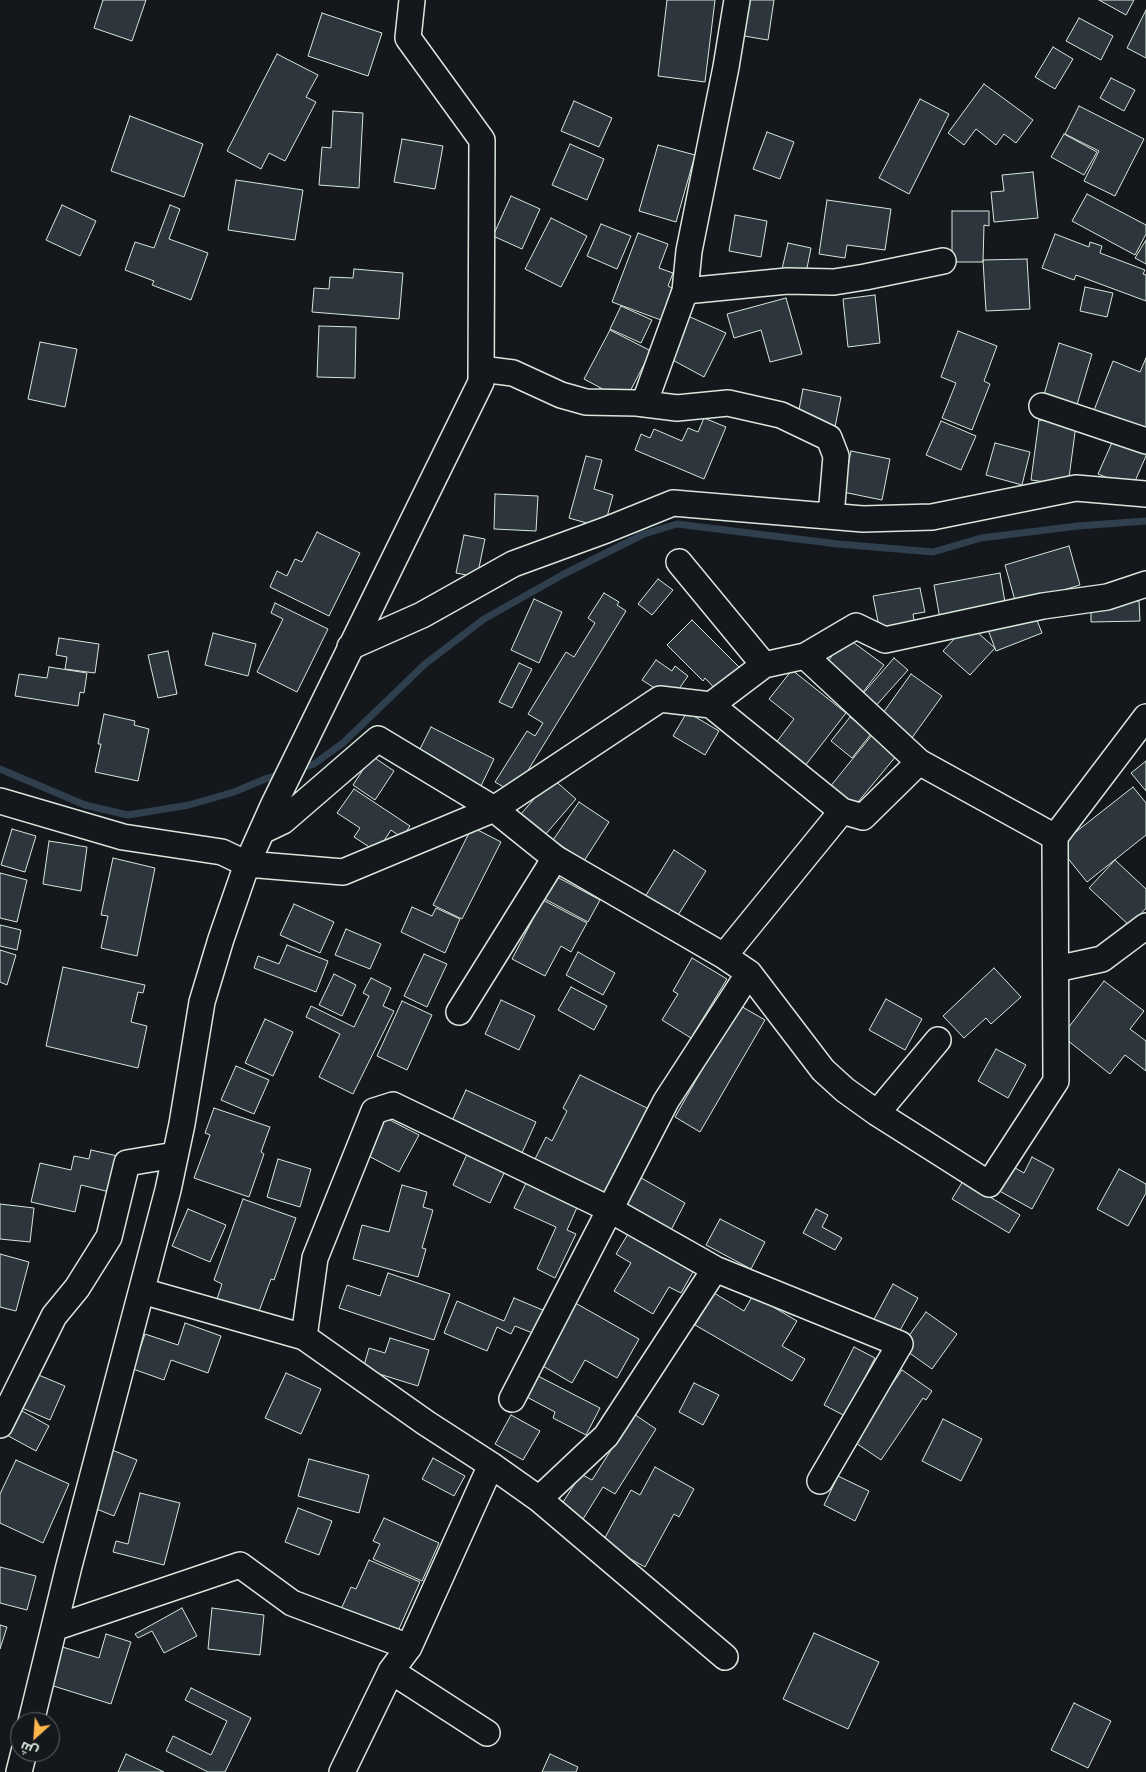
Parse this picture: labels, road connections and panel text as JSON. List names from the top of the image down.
{
  "north": "bottom left"
}
